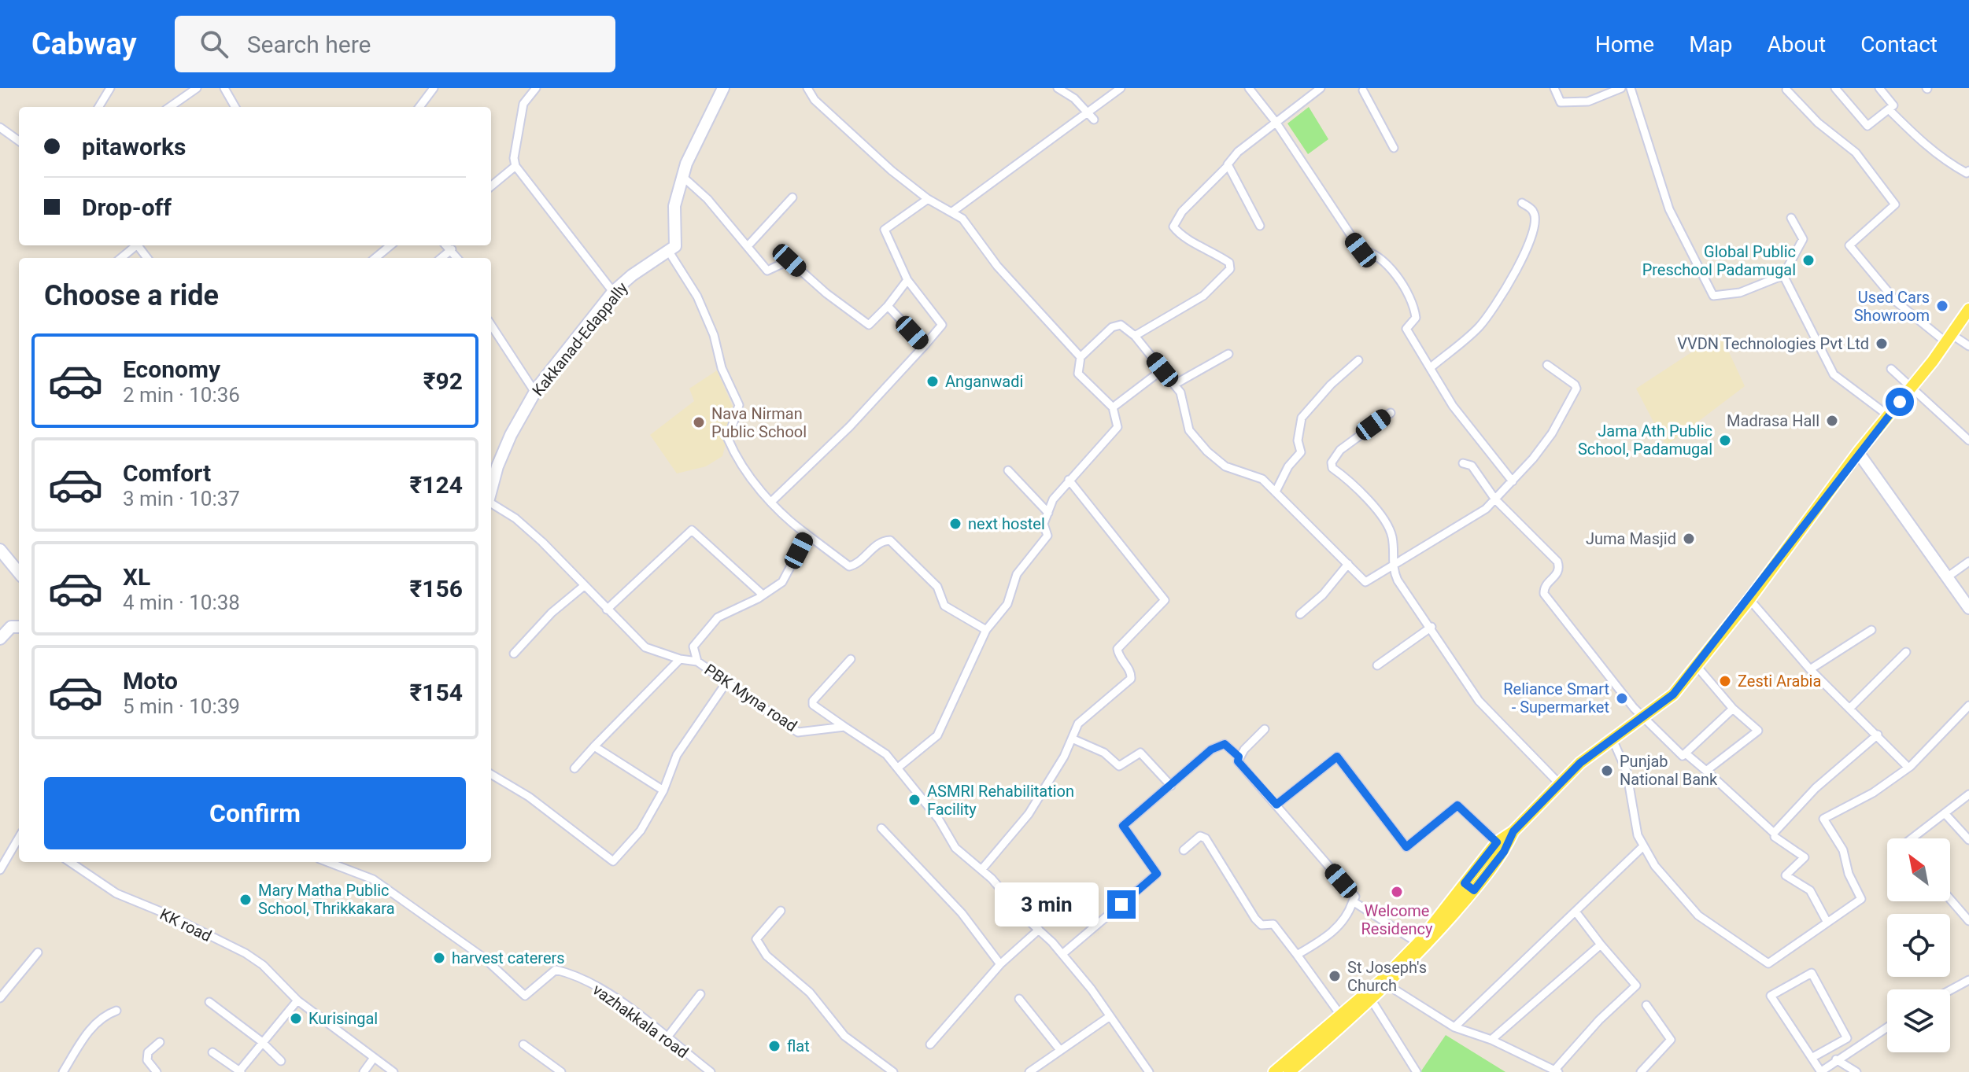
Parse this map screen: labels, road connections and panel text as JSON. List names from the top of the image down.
{
  "streets": {
    "street": [
      "Kakkanad-Edappally",
      "PBK Myna road",
      "KK road",
      "vazhakkala road"
    ]
  },
  "places": [
    "Global Public Preschool Padamugal",
    "Used Cars Showroom",
    "VVDN Technologies Pvt Ltd",
    "Anganwadi",
    "Madrasa Hall",
    "Nava Nirman Public School",
    "Jama Ath Public School, Padamugal",
    "next hostel",
    "Juma Masjid",
    "Zesti Arabia",
    "Reliance Smart - Supermarket",
    "Punjab National Bank",
    "ASMRI Rehabilitation Facility",
    "Welcome Residency",
    "Mary Matha Public School, Thrikkakara",
    "harvest caterers",
    "St Joseph's Church",
    "Kurisingal",
    "flat"
  ],
  "north": "top left",
  "page": {
    "header": "Cabway",
    "search": "Search here",
    "nav": [
      "Home",
      "Map",
      "About",
      "Contact"
    ],
    "banner": ["pitaworks", "Drop-off"],
    "heading": "Choose a ride",
    "list": [
      {
        "name": "Economy",
        "note": "2 min · 10:36",
        "value": "₹92"
      },
      {
        "name": "Comfort",
        "note": "3 min · 10:37",
        "value": "₹124"
      },
      {
        "name": "XL",
        "note": "4 min · 10:38",
        "value": "₹156"
      },
      {
        "name": "Moto",
        "note": "5 min · 10:39",
        "value": "₹154"
      }
    ],
    "buttons": "Confirm",
    "bubble": "3 min"
  }
}
